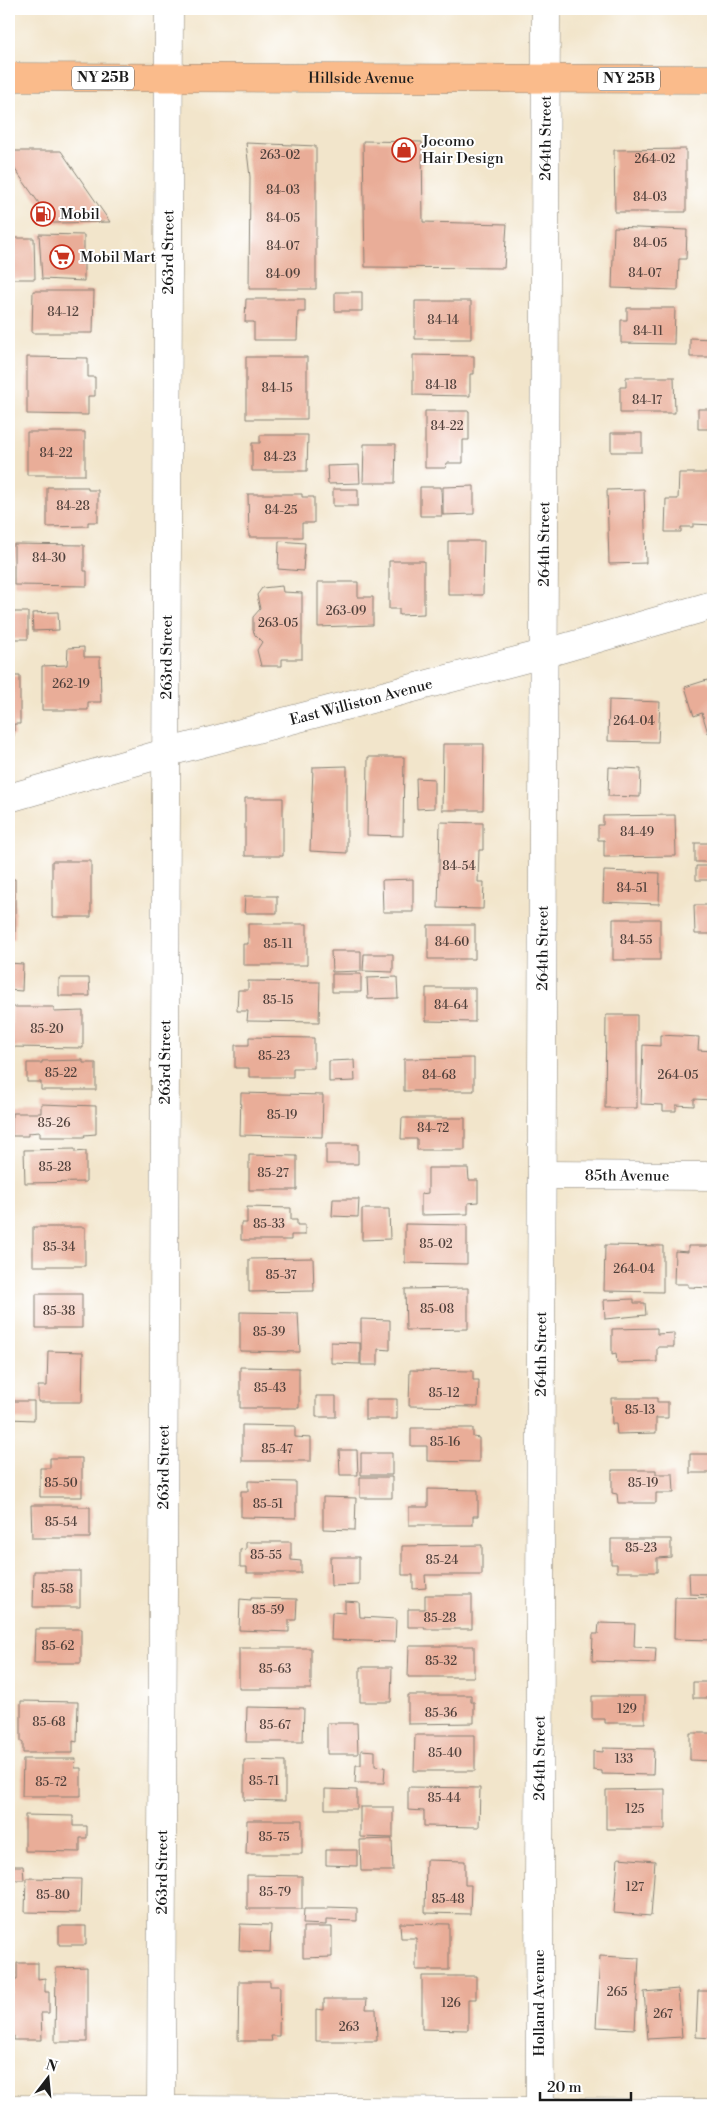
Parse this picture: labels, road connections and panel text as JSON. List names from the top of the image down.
{
  "streets": {
    "main road": ["NY 25B", "Hillside Avenue"],
    "street": [
      "264th Street",
      "263rd Street",
      "East Williston Avenue",
      "85th Avenue",
      "Holland Avenue"
    ]
  },
  "crossings": [
    ["Hillside Avenue", "264th Street"],
    ["Hillside Avenue", "263rd Street"],
    ["264th Street", "East Williston Avenue"],
    ["264th Street", "85th Avenue"],
    ["264th Street", "Holland Avenue"],
    ["263rd Street", "East Williston Avenue"]
  ],
  "places": {
    "shop": ["Jocomo Hair Design"],
    "fuel station": ["Mobil"],
    "supermarket": ["Mobil Mart"]
  },
  "house_numbers": [
    "263-02",
    "264-02",
    "84-03",
    "84-03",
    "84-05",
    "84-05",
    "84-07",
    "84-07",
    "84-09",
    "84-12",
    "84-14",
    "84-11",
    "84-18",
    "84-15",
    "84-17",
    "84-22",
    "84-22",
    "84-23",
    "84-28",
    "84-25",
    "84-30",
    "263-09",
    "263-05",
    "262-19",
    "264-04",
    "84-49",
    "84-54",
    "84-51",
    "84-55",
    "84-60",
    "85-11",
    "85-15",
    "84-64",
    "85-20",
    "85-23",
    "85-22",
    "84-68",
    "264-05",
    "85-19",
    "85-26",
    "84-72",
    "85-28",
    "85-27",
    "85-33",
    "85-02",
    "85-34",
    "264-04",
    "85-37",
    "85-08",
    "85-38",
    "85-39",
    "85-43",
    "85-12",
    "85-13",
    "85-16",
    "85-47",
    "85-50",
    "85-19",
    "85-51",
    "85-54",
    "85-23",
    "85-55",
    "85-24",
    "85-58",
    "85-59",
    "85-28",
    "85-62",
    "85-32",
    "85-63",
    "129",
    "85-36",
    "85-68",
    "85-67",
    "85-40",
    "133",
    "85-71",
    "85-72",
    "85-44",
    "125",
    "85-75",
    "127",
    "85-79",
    "85-80",
    "85-48",
    "265",
    "126",
    "267",
    "263"
  ],
  "scale_bar": "20 m",
  "north": "top"
}
